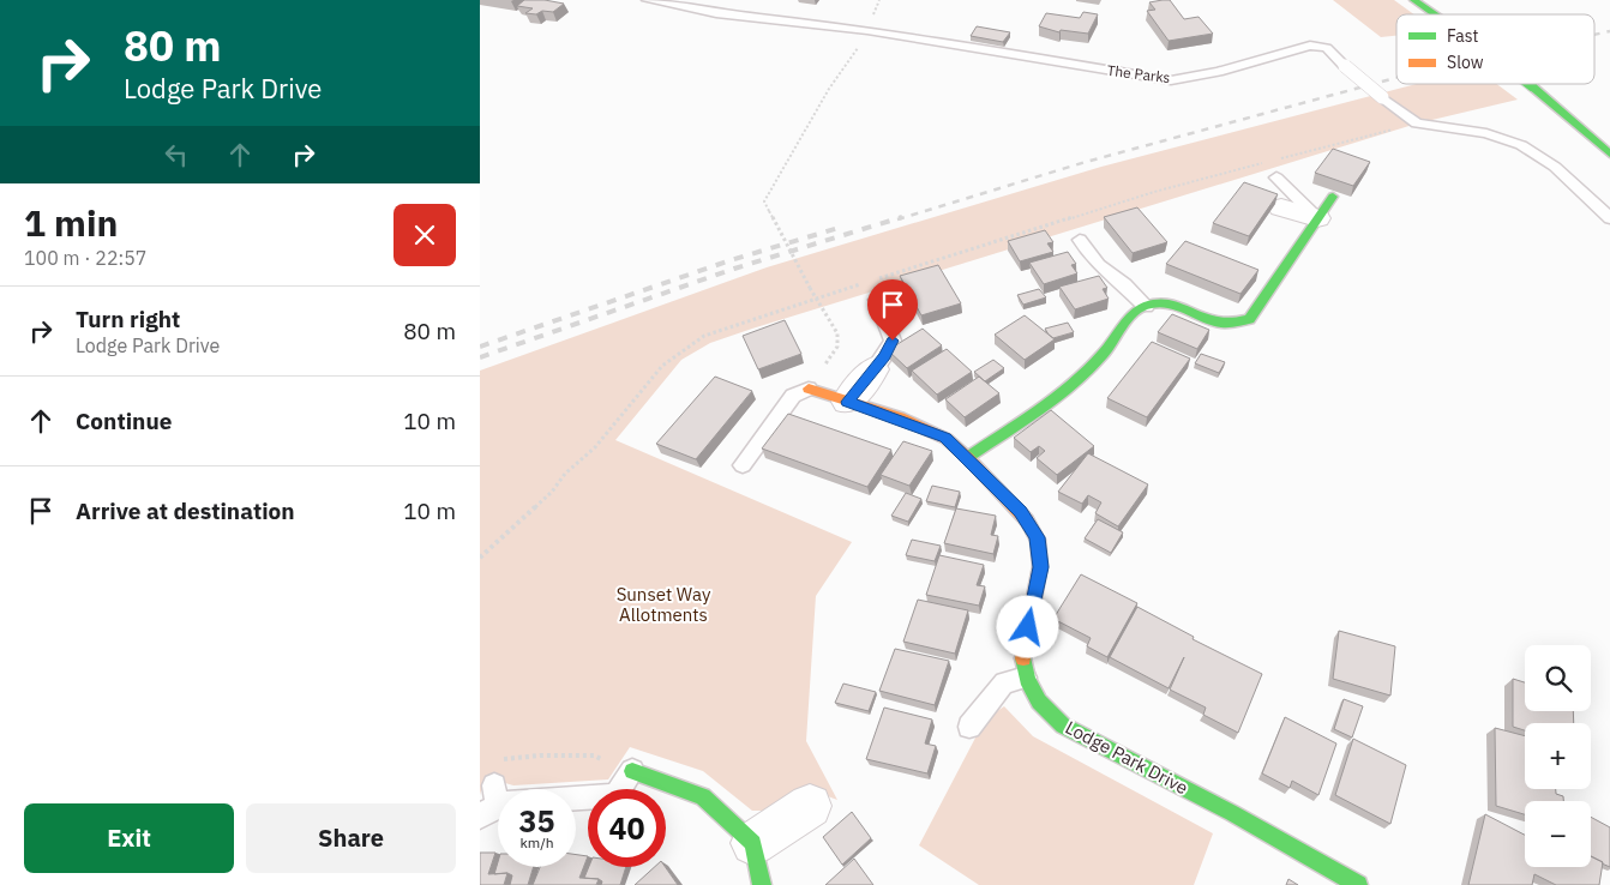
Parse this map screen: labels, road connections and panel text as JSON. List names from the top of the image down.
{
  "streets": {
    "main road": ["Lodge Park Drive"],
    "lane": ["The Parks"]
  },
  "parks": ["Sunset Way Allotments"],
  "legend": ["Fast", "Slow"],
  "page": {
    "turn": ["80 m", "Lodge Park Drive"],
    "heading": ["1 min", "100 m · 22:57"],
    "list": [
      {
        "name": "Turn right",
        "note": "Lodge Park Drive",
        "value": "80 m"
      },
      {
        "name": "Continue",
        "value": "10 m"
      },
      {
        "name": "Arrive at destination",
        "value": "10 m"
      }
    ],
    "map_buttons": ["+", "−"],
    "speed": "35 km/h",
    "limit": "40",
    "buttons": ["Exit", "Share"]
  }
}
